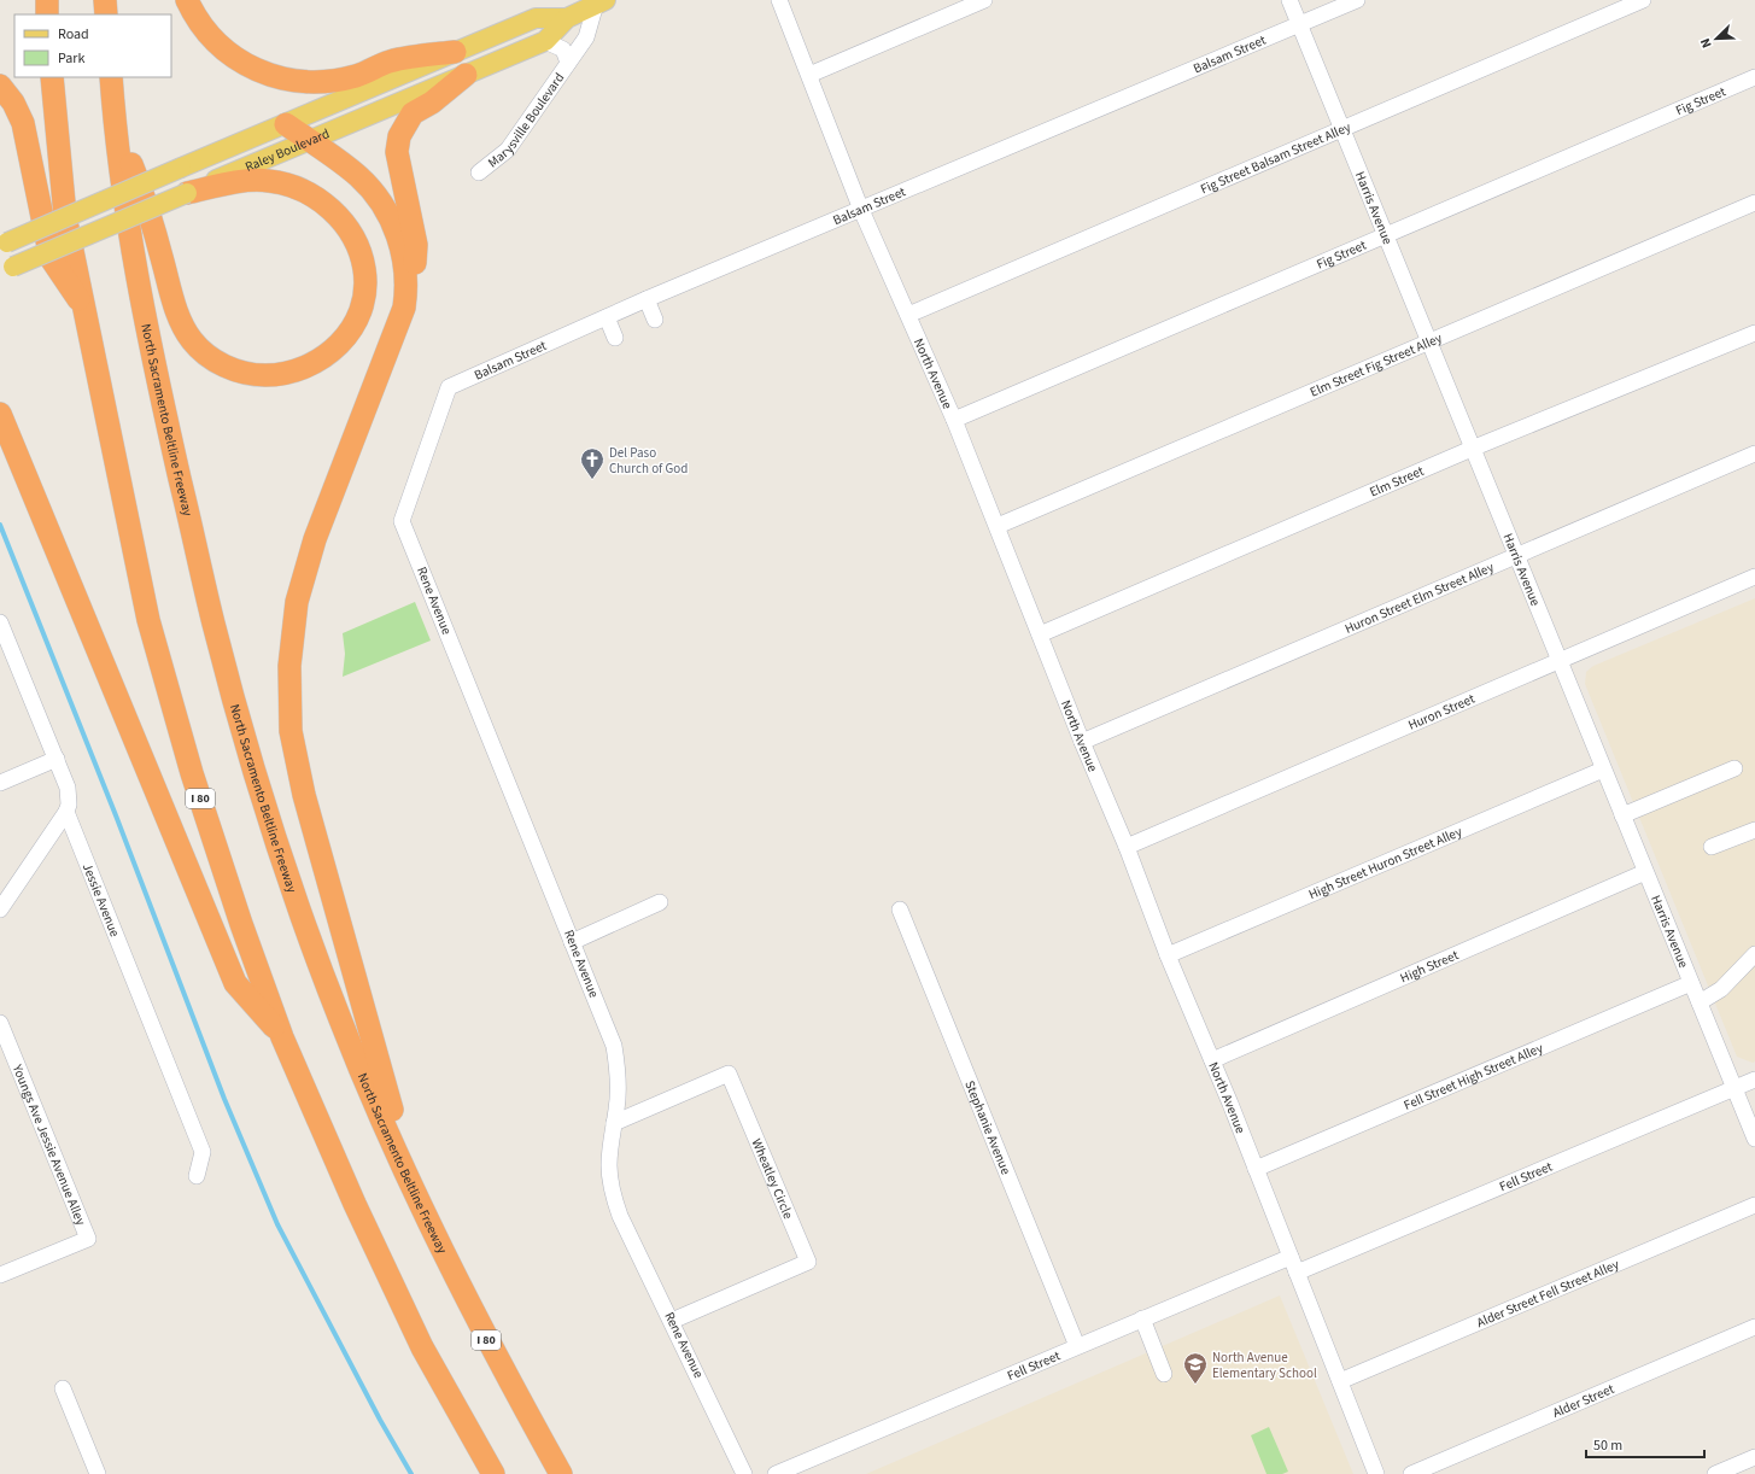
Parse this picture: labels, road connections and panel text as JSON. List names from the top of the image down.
{
  "streets": {
    "highway": ["North Sacramento Beltline Freeway", "I 80"],
    "main road": ["Raley Boulevard"],
    "street": [
      "Balsam Street",
      "Fig Street",
      "Marysville Boulevard",
      "Fig Street Balsam Street Alley",
      "Harris Avenue",
      "Elm Street Fig Street Alley",
      "North Avenue",
      "Elm Street",
      "Huron Street Elm Street Alley",
      "Rene Avenue",
      "Huron Street",
      "High Street Huron Street Alley",
      "Jessie Avenue",
      "High Street",
      "Fell Street High Street Alley",
      "Stephanie Avenue",
      "Youngs Ave Jessie Avenue Alley",
      "Fell Street",
      "Wheatley Circle",
      "Alder Street Fell Street Alley",
      "Alder Street"
    ]
  },
  "crossings": [
    ["Balsam Street", "Harris Avenue"],
    ["Balsam Street", "North Avenue"],
    ["Balsam Street", "Rene Avenue"],
    ["Fig Street", "Harris Avenue"],
    ["Fig Street", "North Avenue"],
    ["Marysville Boulevard", "Raley Boulevard"],
    ["Fig Street Balsam Street Alley", "Harris Avenue"],
    ["Fig Street Balsam Street Alley", "North Avenue"],
    ["Harris Avenue", "Elm Street Fig Street Alley"],
    ["Harris Avenue", "Elm Street"],
    ["Harris Avenue", "Huron Street Elm Street Alley"],
    ["Harris Avenue", "Huron Street"],
    ["Harris Avenue", "High Street Huron Street Alley"],
    ["Harris Avenue", "High Street"],
    ["Harris Avenue", "Fell Street High Street Alley"],
    ["Harris Avenue", "Fell Street"],
    ["Elm Street Fig Street Alley", "North Avenue"],
    ["North Avenue", "Elm Street"],
    ["North Avenue", "Huron Street Elm Street Alley"],
    ["North Avenue", "Huron Street"],
    ["North Avenue", "High Street Huron Street Alley"],
    ["North Avenue", "High Street"],
    ["North Avenue", "Fell Street High Street Alley"],
    ["North Avenue", "Fell Street"],
    ["North Avenue", "Alder Street Fell Street Alley"],
    ["Rene Avenue", "Wheatley Circle"],
    ["Stephanie Avenue", "Fell Street"]
  ],
  "places": {
    "church": ["Del Paso Church of God"],
    "school or university": ["North Avenue Elementary School"]
  },
  "legend": ["Road", "Park"],
  "scale_bar": "50 m",
  "north": "bottom left"
}
